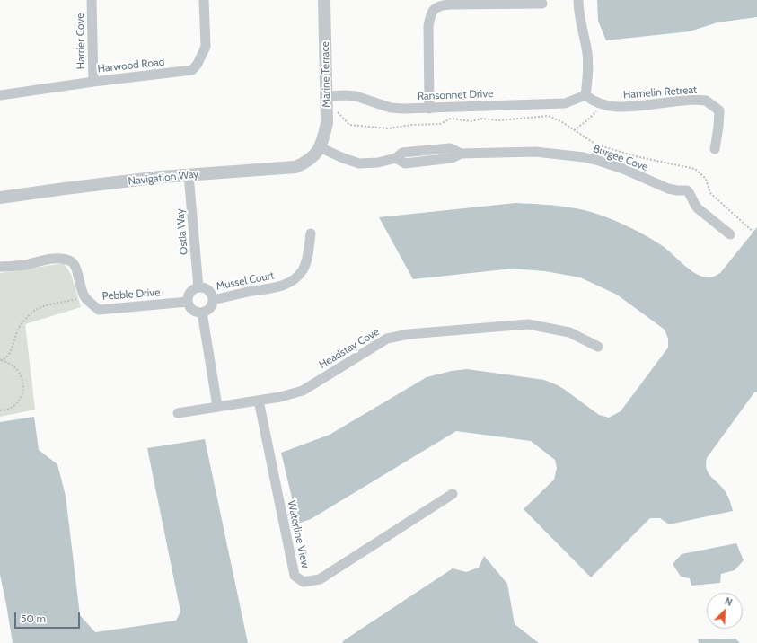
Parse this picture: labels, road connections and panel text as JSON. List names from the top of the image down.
{
  "streets": {
    "street": [
      "Harrier Cove",
      "Harwood Road",
      "Marine Terrace",
      "Hamelin Retreat",
      "Ransonnet Drive",
      "Burgee Cove",
      "Navigation Way",
      "Ostia Way",
      "Mussel Court",
      "Pebble Drive",
      "Headstay Cove",
      "Waterline View"
    ]
  },
  "crossings": [
    ["Harrier Cove", "Harwood Road"],
    ["Marine Terrace", "Ransonnet Drive"],
    ["Marine Terrace", "Burgee Cove"],
    ["Marine Terrace", "Navigation Way"],
    ["Hamelin Retreat", "Ransonnet Drive"],
    ["Burgee Cove", "Navigation Way"],
    ["Navigation Way", "Ostia Way"],
    ["Ostia Way", "Mussel Court"],
    ["Ostia Way", "Pebble Drive"],
    ["Mussel Court", "Pebble Drive"],
    ["Headstay Cove", "Waterline View"]
  ],
  "scale_bar": "50 m",
  "north": "top right"
}
